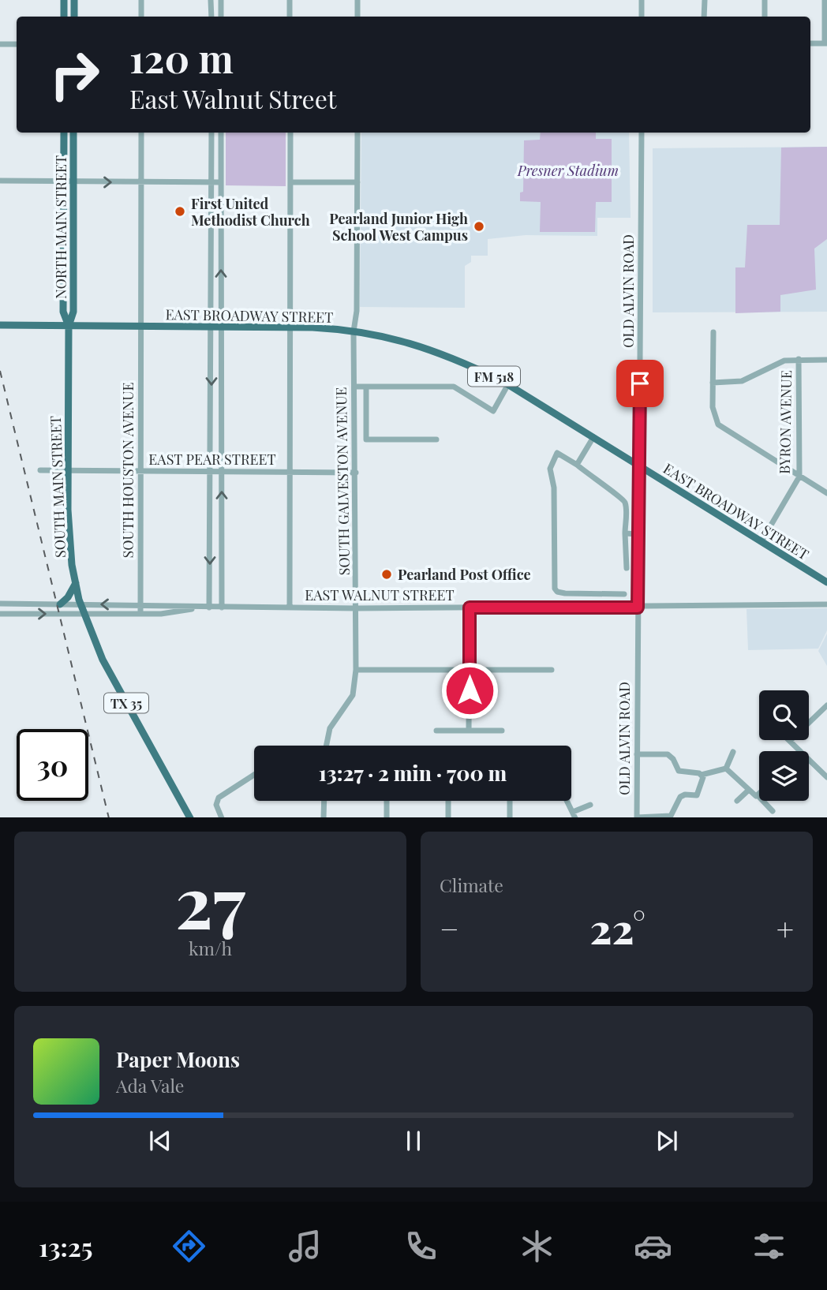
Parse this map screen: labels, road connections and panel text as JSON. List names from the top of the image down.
{
  "streets": {
    "main road": [
      "NORTH MAIN STREET",
      "EAST BROADWAY STREET",
      "FM 518",
      "SOUTH MAIN STREET",
      "TX 35"
    ],
    "street": [
      "OLD ALVIN ROAD",
      "BYRON AVENUE",
      "EAST PEAR STREET",
      "SOUTH HOUSTON AVENUE",
      "SOUTH GALVESTON AVENUE",
      "EAST WALNUT STREET"
    ]
  },
  "crossings": [
    ["NORTH MAIN STREET", "EAST BROADWAY STREET"],
    ["NORTH MAIN STREET", "FM 518"],
    ["NORTH MAIN STREET", "SOUTH MAIN STREET"],
    ["OLD ALVIN ROAD", "EAST BROADWAY STREET"],
    ["OLD ALVIN ROAD", "EAST WALNUT STREET"],
    ["EAST BROADWAY STREET", "FM 518"],
    ["EAST BROADWAY STREET", "BYRON AVENUE"],
    ["EAST BROADWAY STREET", "SOUTH HOUSTON AVENUE"],
    ["EAST BROADWAY STREET", "SOUTH GALVESTON AVENUE"],
    ["EAST BROADWAY STREET", "SOUTH MAIN STREET"],
    ["FM 518", "SOUTH MAIN STREET"],
    ["EAST PEAR STREET", "SOUTH HOUSTON AVENUE"],
    ["EAST PEAR STREET", "SOUTH GALVESTON AVENUE"],
    ["EAST PEAR STREET", "SOUTH MAIN STREET"],
    ["SOUTH HOUSTON AVENUE", "EAST WALNUT STREET"],
    ["SOUTH GALVESTON AVENUE", "EAST WALNUT STREET"],
    ["SOUTH MAIN STREET", "EAST WALNUT STREET"]
  ],
  "parks": ["Presner Stadium"],
  "places": ["First United Methodist Church", "Pearland Junior High School West Campus", "Pearland Post Office"],
  "page": {
    "turn": ["120 m", "East Walnut Street"],
    "limit": "30",
    "trip": "13:27 · 2 min · 700 m",
    "tile": [
      ["27", "km/h"],
      "Climate"
    ],
    "heat": ["−", "22°", "+"],
    "song": ["Paper Moons", "Ada Vale"],
    "tabs": "13:25"
  }
}
